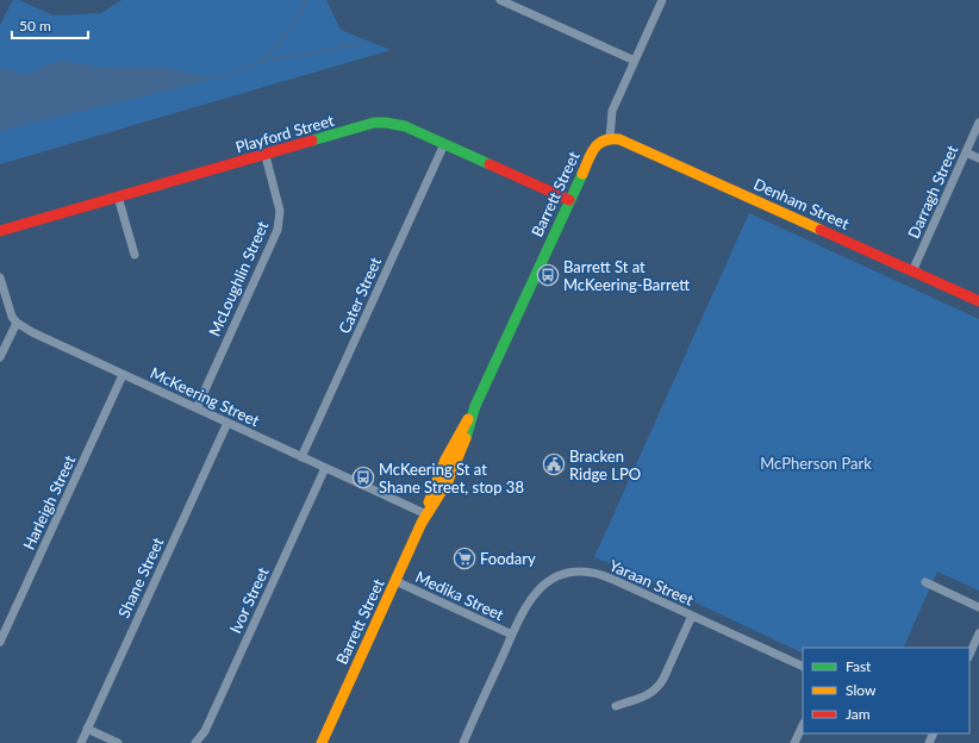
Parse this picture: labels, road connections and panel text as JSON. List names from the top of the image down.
{
  "streets": {
    "street": [
      "Playford Street",
      "Darragh Street",
      "Barrett Street",
      "Denham Street",
      "McLoughlin Street",
      "Cater Street",
      "McKeering Street",
      "Harleigh Street",
      "Shane Street",
      "Yaraan Street",
      "Medika Street",
      "Ivor Street"
    ]
  },
  "crossings": [
    ["Playford Street", "Barrett Street"],
    ["Playford Street", "McLoughlin Street"],
    ["Playford Street", "Cater Street"],
    ["Darragh Street", "Denham Street"],
    ["Barrett Street", "Denham Street"],
    ["Barrett Street", "McKeering Street"],
    ["Barrett Street", "Medika Street"],
    ["McLoughlin Street", "McKeering Street"],
    ["Cater Street", "McKeering Street"],
    ["McKeering Street", "Harleigh Street"],
    ["McKeering Street", "Shane Street"],
    ["McKeering Street", "Ivor Street"],
    ["Yaraan Street", "Medika Street"]
  ],
  "parks": ["McPherson Park"],
  "places": {
    "bus stop": ["Barrett St at McKeering-Barrett", "McKeering St at Shane Street, stop 38"],
    "public building": ["Bracken Ridge LPO"],
    "supermarket": ["Foodary"]
  },
  "legend": ["Fast", "Slow", "Jam"],
  "scale_bar": "50 m"
}
